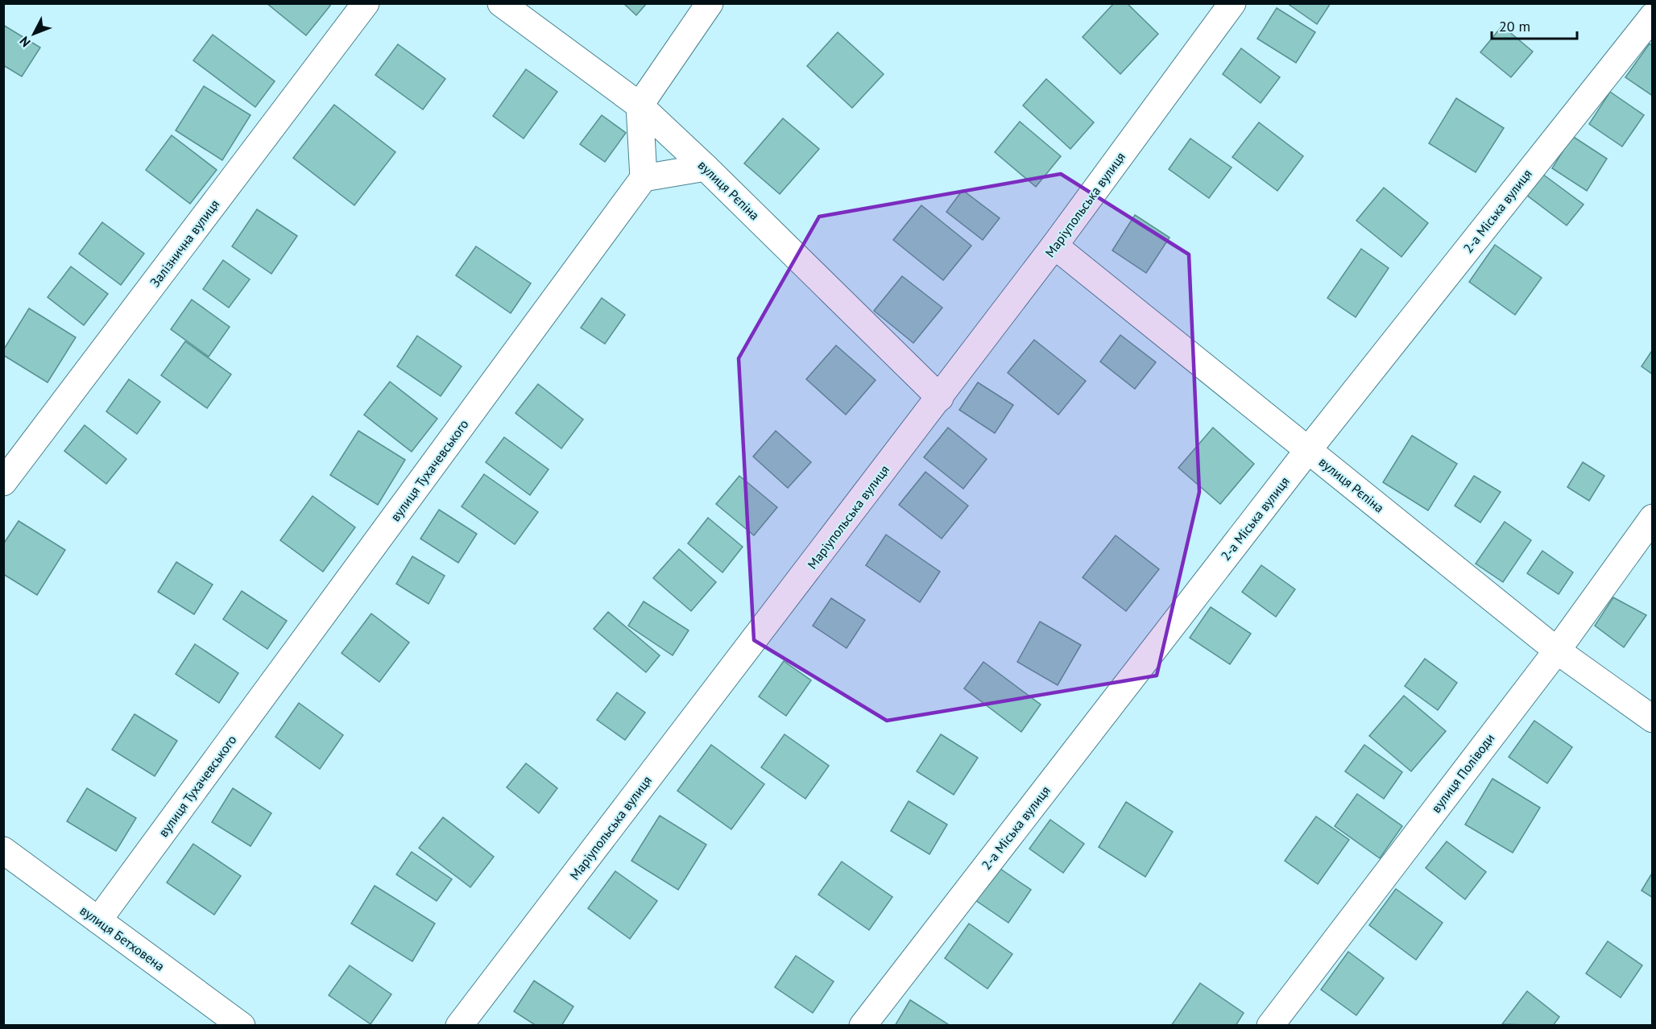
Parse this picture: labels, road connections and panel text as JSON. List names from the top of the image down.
{
  "streets": {
    "street": [
      "вулиця Рєпіна",
      "Маріупольська вулиця",
      "2-а Міська вулиця",
      "Залізнична вулиця",
      "вулиця Тухачевського",
      "вулиця Поліводи",
      "вулиця Бетховена"
    ]
  },
  "crossings": [
    ["вулиця Рєпіна", "Маріупольська вулиця"],
    ["вулиця Рєпіна", "2-а Міська вулиця"],
    ["вулиця Рєпіна", "вулиця Поліводи"],
    ["вулиця Тухачевського", "вулиця Бетховена"]
  ],
  "scale_bar": "20 m",
  "north": "bottom left"
}
